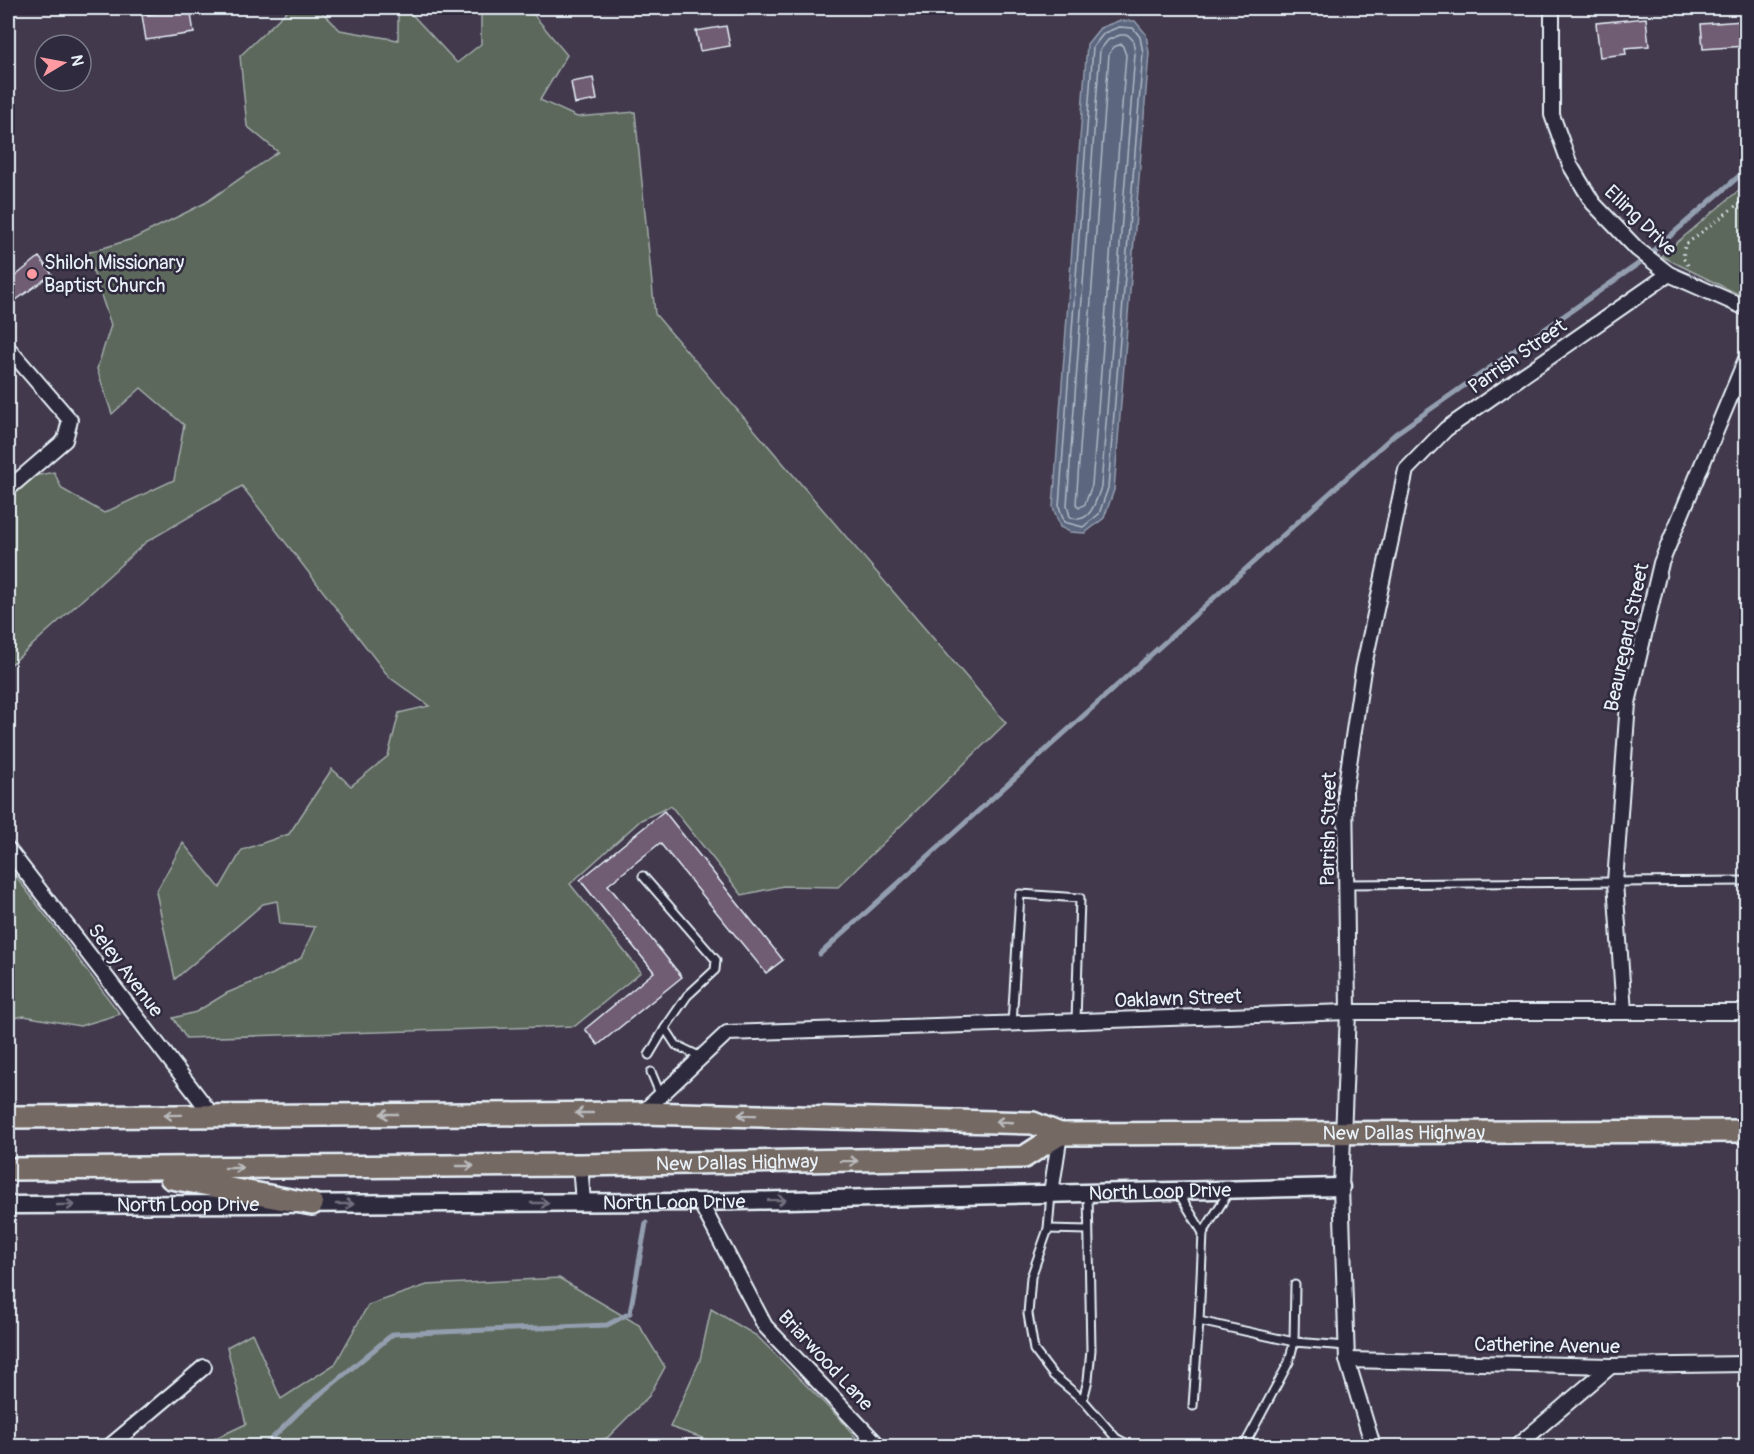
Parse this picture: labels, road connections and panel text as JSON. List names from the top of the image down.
{
  "streets": {
    "main road": ["New Dallas Highway", "North Loop Drive"],
    "street": [
      "Elling Drive",
      "Parrish Street",
      "Beauregard Street",
      "Seley Avenue",
      "Oaklawn Street",
      "Catherine Avenue",
      "Briarwood Lane"
    ]
  },
  "crossings": [
    ["Elling Drive", "Parrish Street"],
    ["Parrish Street", "Oaklawn Street"],
    ["Parrish Street", "New Dallas Highway"],
    ["Parrish Street", "North Loop Drive"],
    ["Parrish Street", "Catherine Avenue"],
    ["Beauregard Street", "Oaklawn Street"],
    ["Oaklawn Street", "New Dallas Highway"],
    ["New Dallas Highway", "North Loop Drive"],
    ["North Loop Drive", "Briarwood Lane"]
  ],
  "one_way": ["North Loop Drive"],
  "places": ["Shiloh Missionary Baptist Church"],
  "north": "right"
}
